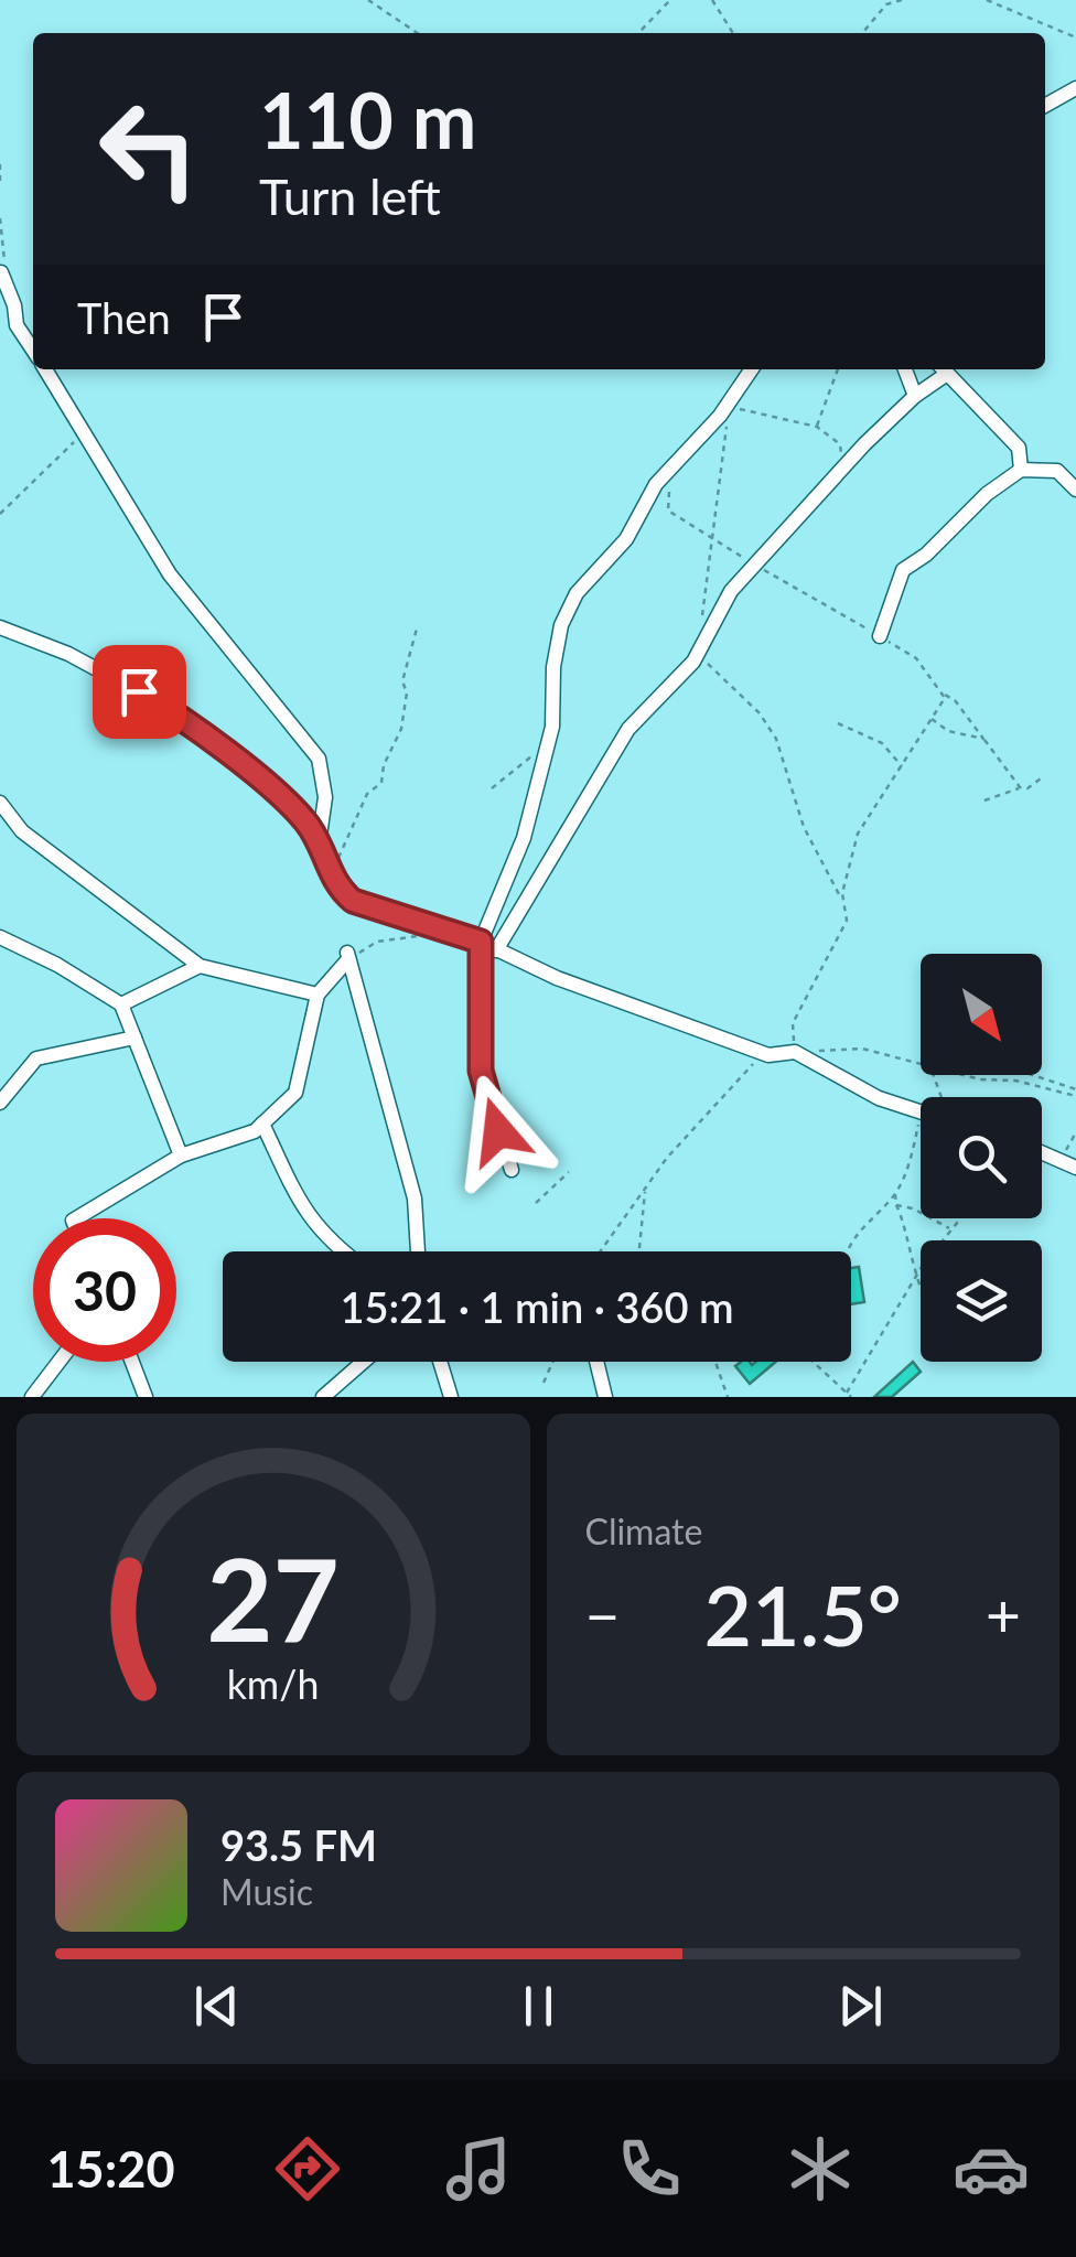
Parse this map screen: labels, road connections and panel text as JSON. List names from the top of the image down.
{
  "north": "bottom right",
  "page": {
    "turn": ["110 m", "Turn left"],
    "then": "Then",
    "limit": "30",
    "trip": "15:21 · 1 min · 360 m",
    "tile": "Climate",
    "heat": ["−", "21.5°", "+"],
    "song": ["93.5 FM", "Music"],
    "tabs": "15:20",
    "gauge": ["27", "km/h"]
  }
}
